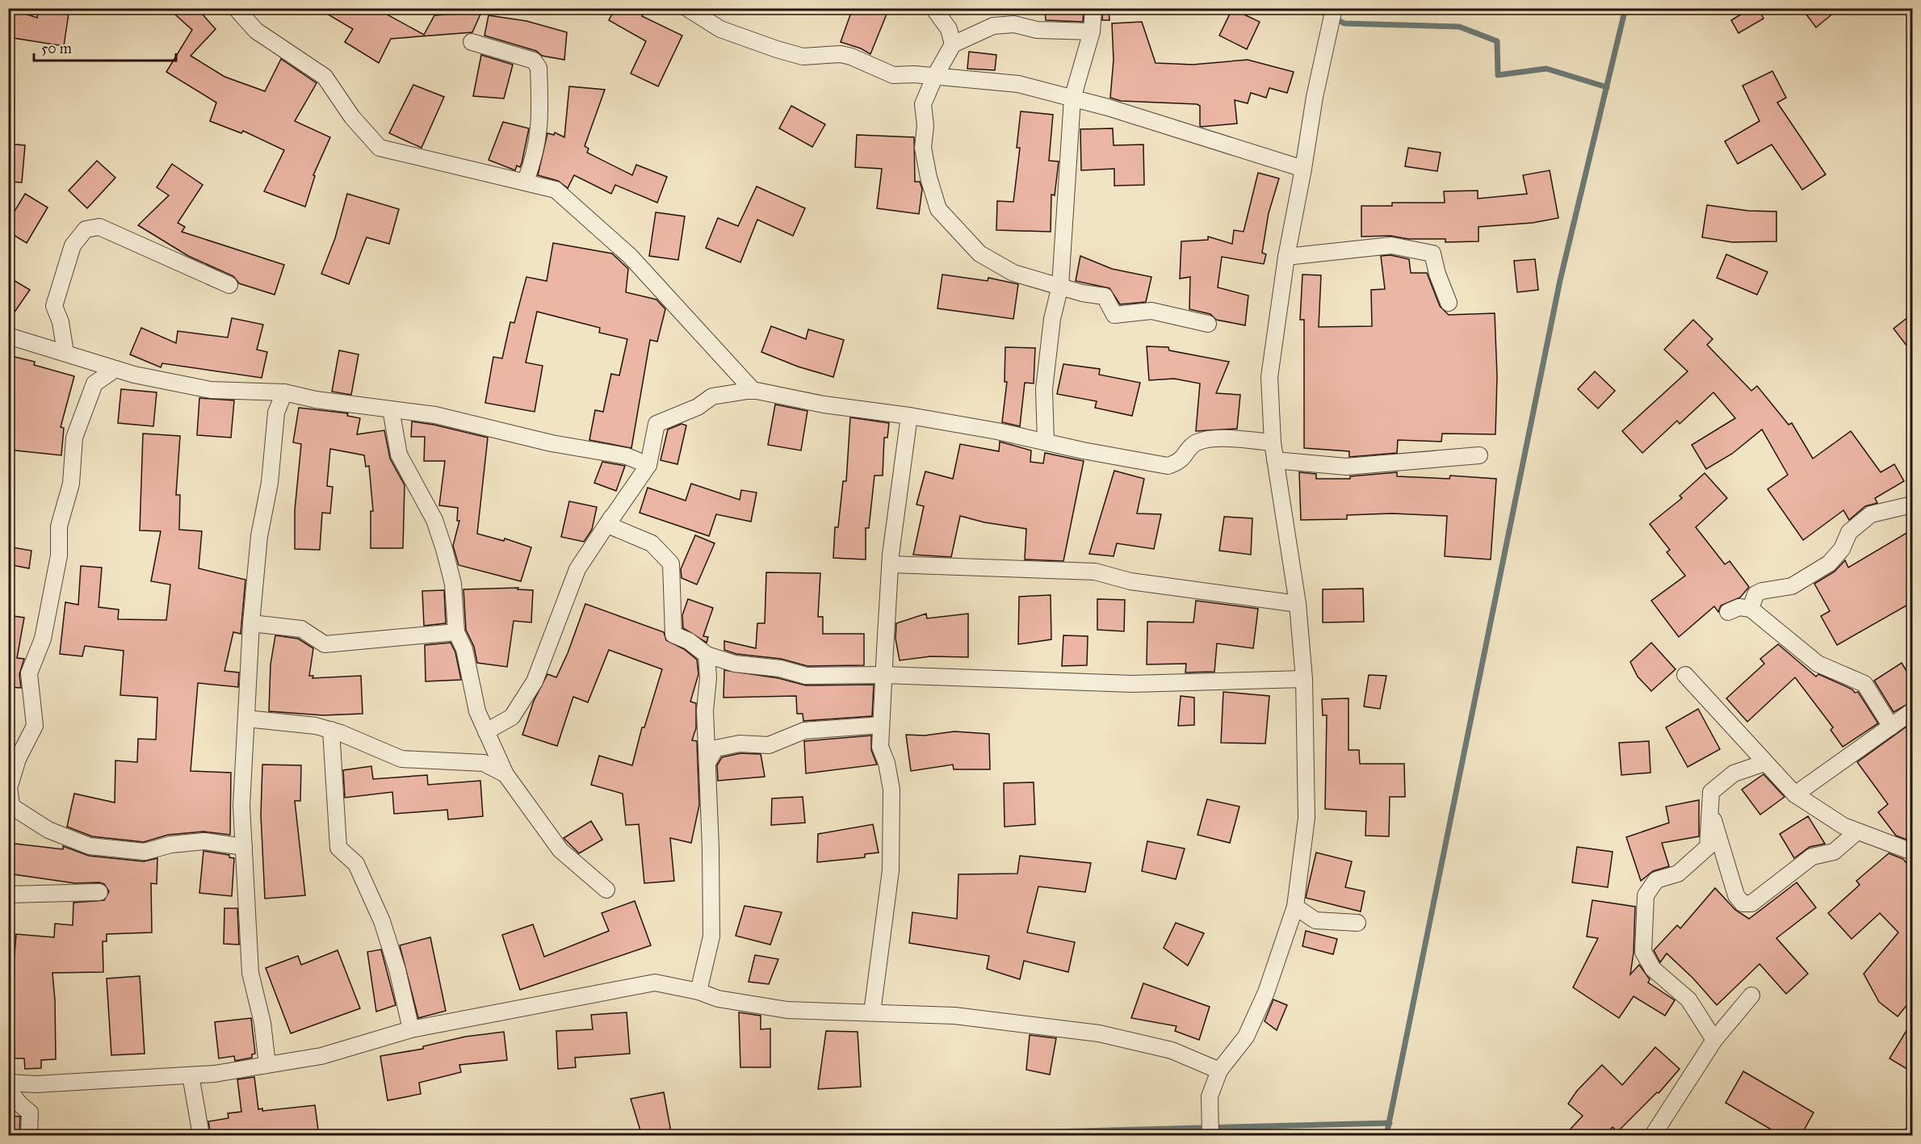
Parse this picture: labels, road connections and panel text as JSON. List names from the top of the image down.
{
  "scale_bar": "50 m"
}
